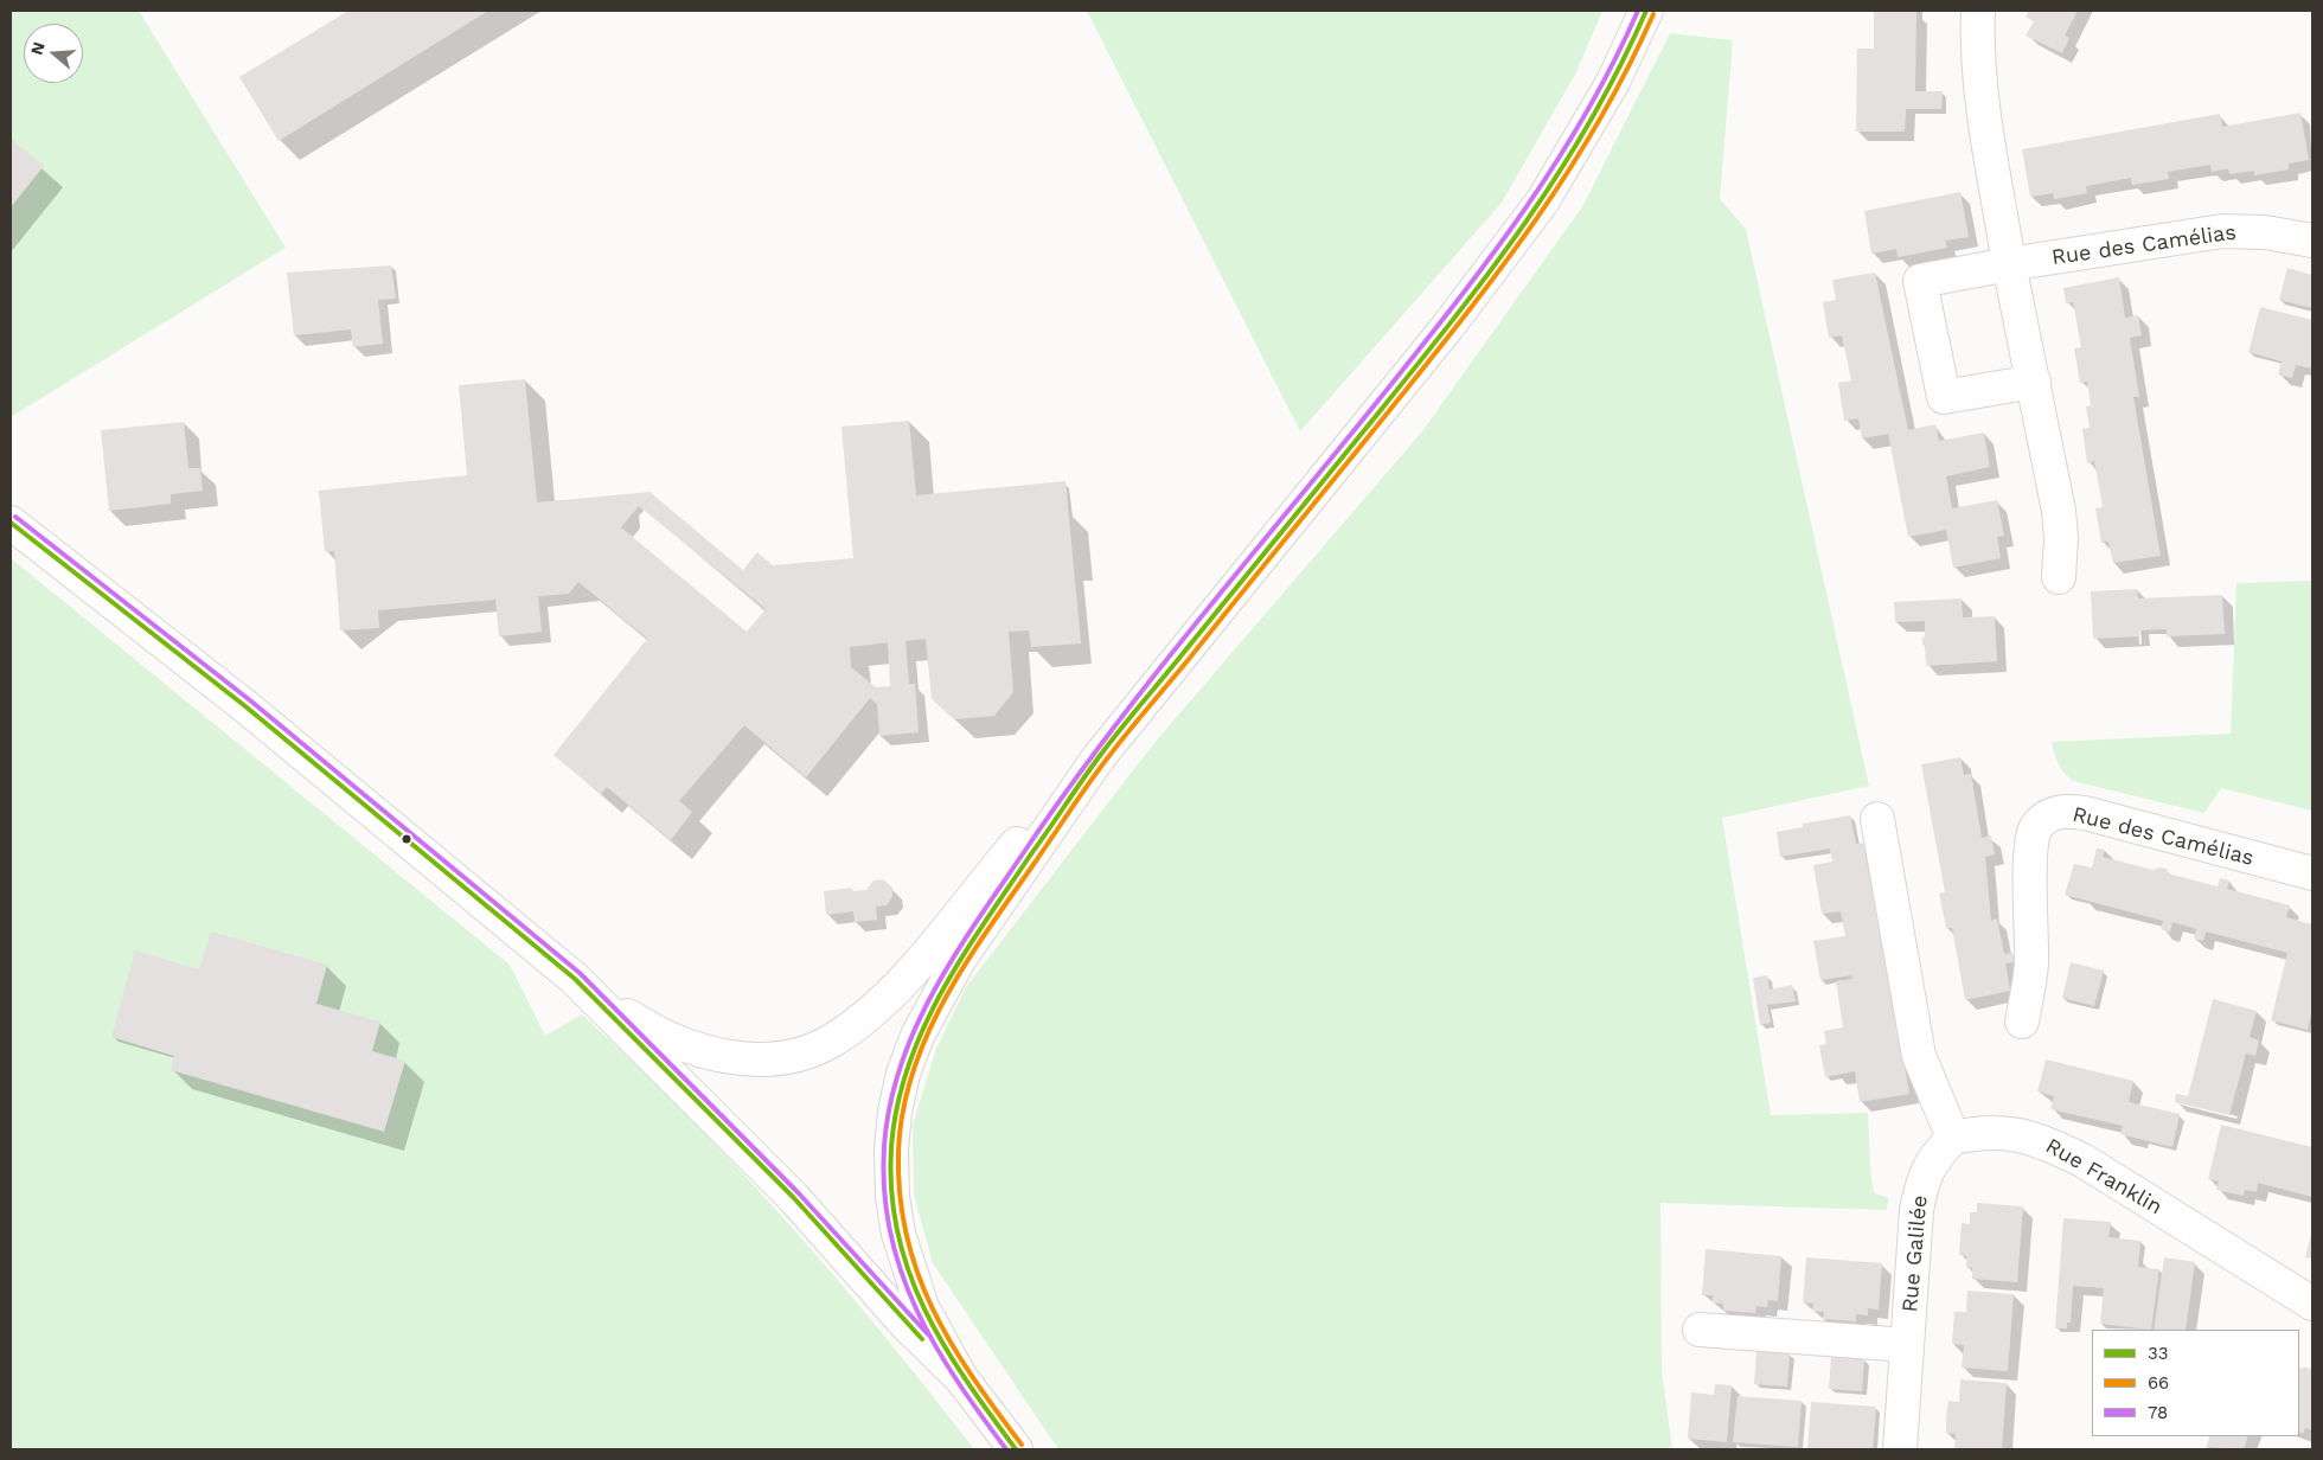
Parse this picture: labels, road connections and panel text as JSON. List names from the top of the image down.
{
  "streets": {
    "street": ["Rue des Camélias", "Rue Franklin", "Rue Galilée"]
  },
  "crossings": [
    ["Rue Franklin", "Rue Galilée"]
  ],
  "lines": ["transit line 33", "transit line 78", "transit line 66"],
  "legend": ["33", "66", "78"],
  "north": "left"
}
